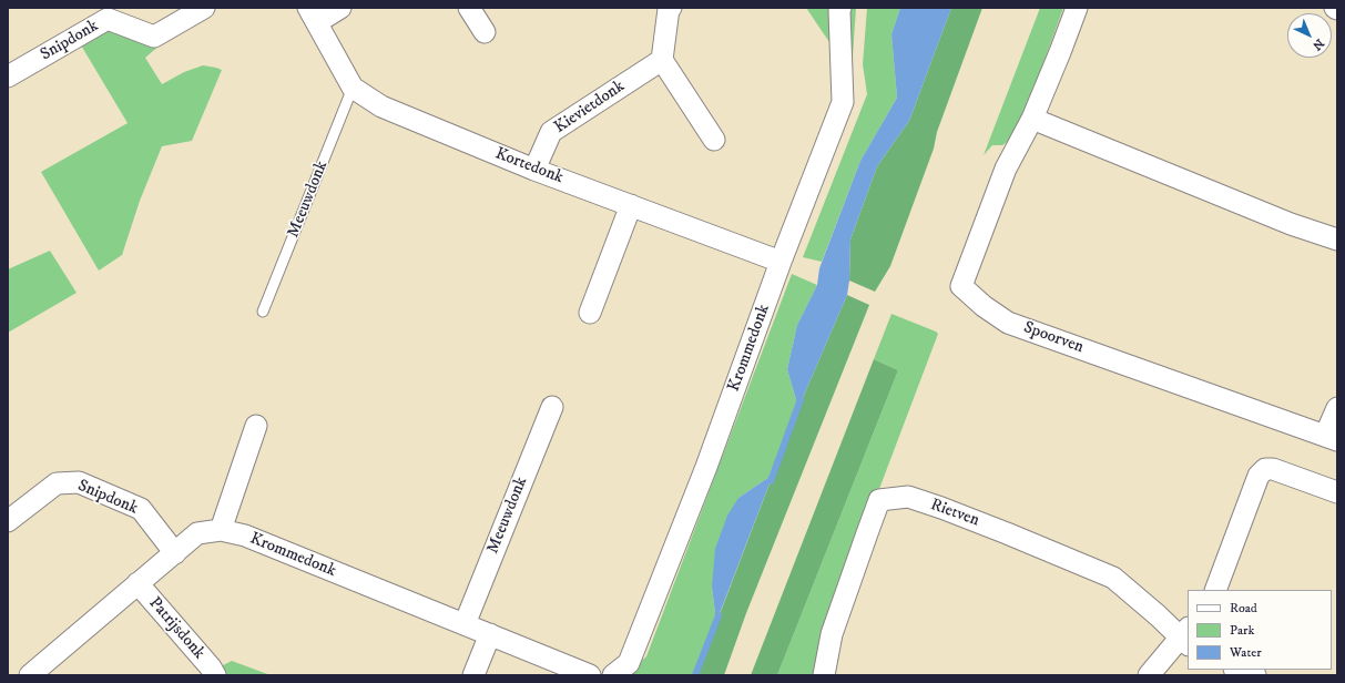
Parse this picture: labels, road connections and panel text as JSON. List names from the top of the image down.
{
  "streets": {
    "street": [
      "Snipdonk",
      "Kievietdonk",
      "Kortedonk",
      "Meeuwdonk",
      "Spoorven",
      "Krommedonk",
      "Rietven",
      "Patrijsdonk"
    ]
  },
  "crossings": [
    ["Snipdonk", "Krommedonk"],
    ["Kievietdonk", "Kortedonk"],
    ["Kortedonk", "Meeuwdonk"],
    ["Kortedonk", "Krommedonk"],
    ["Meeuwdonk", "Krommedonk"],
    ["Krommedonk", "Patrijsdonk"]
  ],
  "legend": ["Road", "Park", "Water"],
  "north": "bottom right"
}
